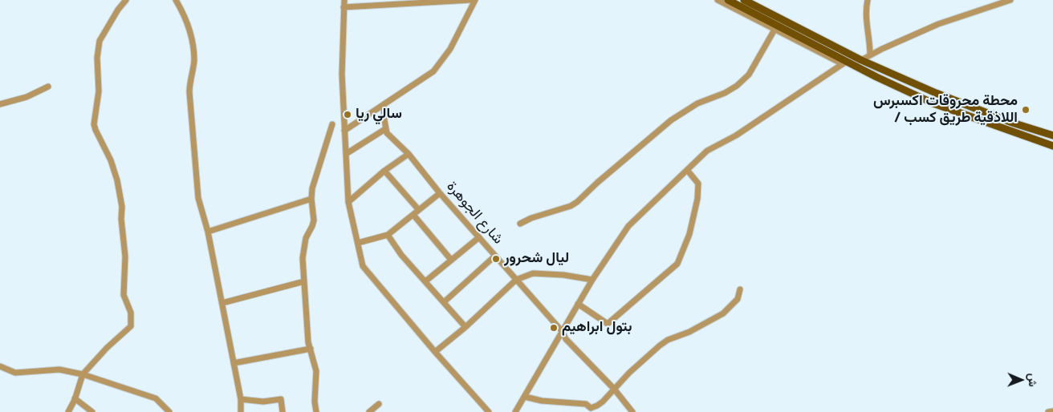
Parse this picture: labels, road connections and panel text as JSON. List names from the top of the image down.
{
  "streets": {
    "street": ["شارع الجوهرة"]
  },
  "places": [
    "محطة محروقات اكسبرس / اللاذقية طريق كسب",
    "سالي ريا",
    "ليال شحرور",
    "بتول ابراهيم"
  ],
  "north": "right"
}
